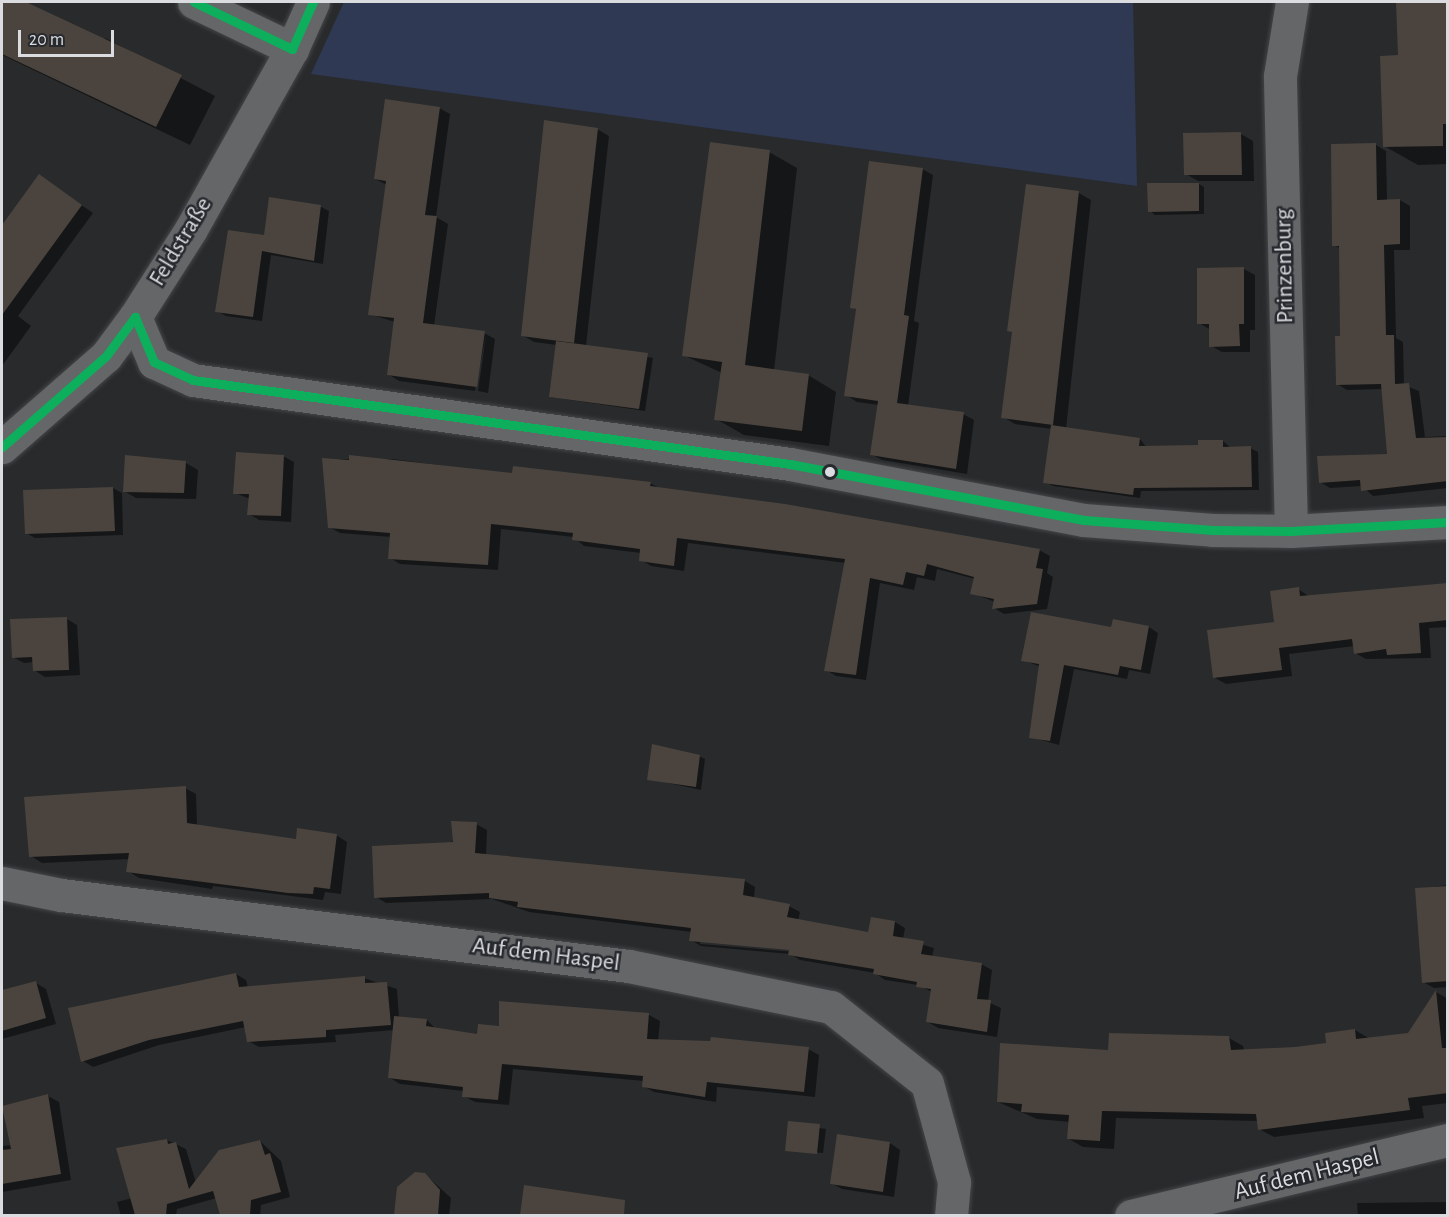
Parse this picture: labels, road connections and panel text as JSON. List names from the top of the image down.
{
  "streets": {
    "street": ["Feldstraße", "Prinzenburg", "Auf dem Haspel"]
  },
  "scale_bar": "20 m"
}
